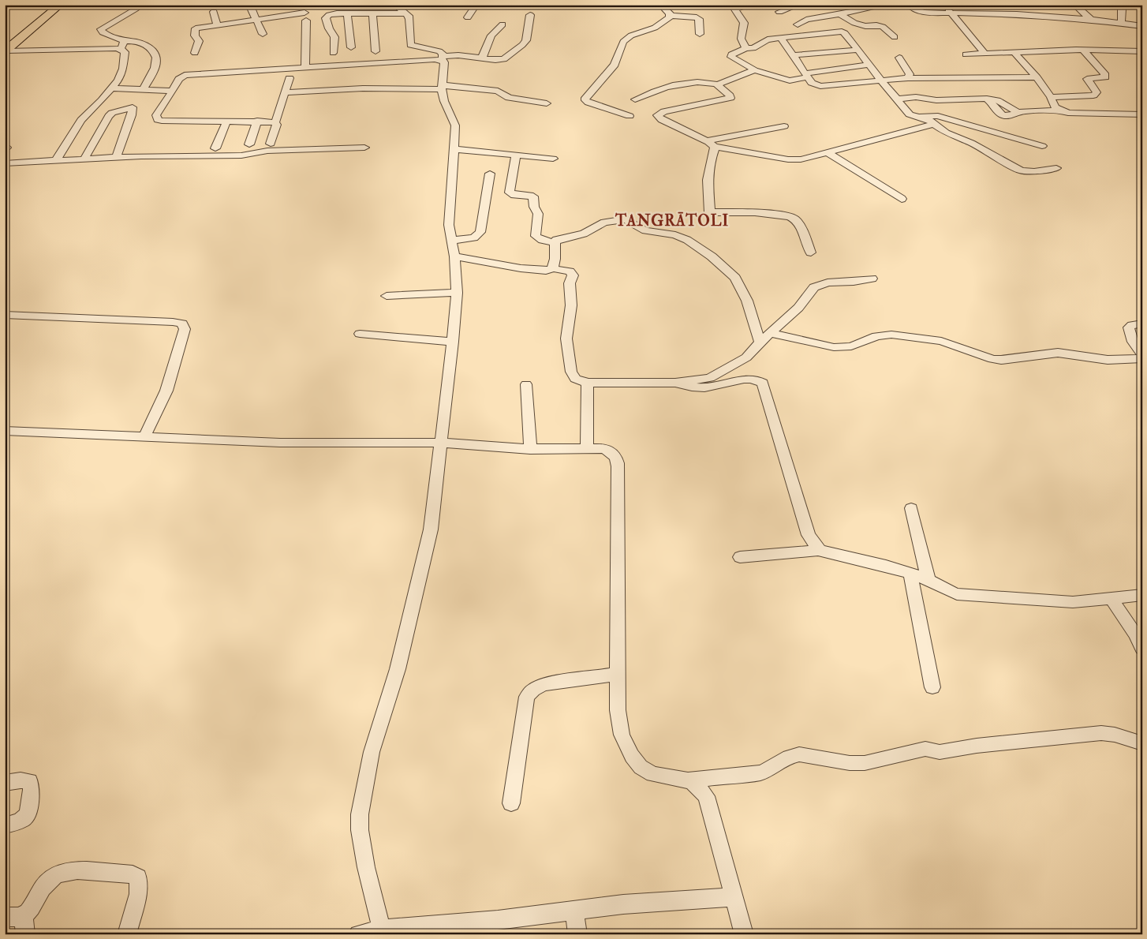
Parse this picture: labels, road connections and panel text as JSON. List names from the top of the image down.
{
  "districts": ["TANGRĀTOLI"]
}
